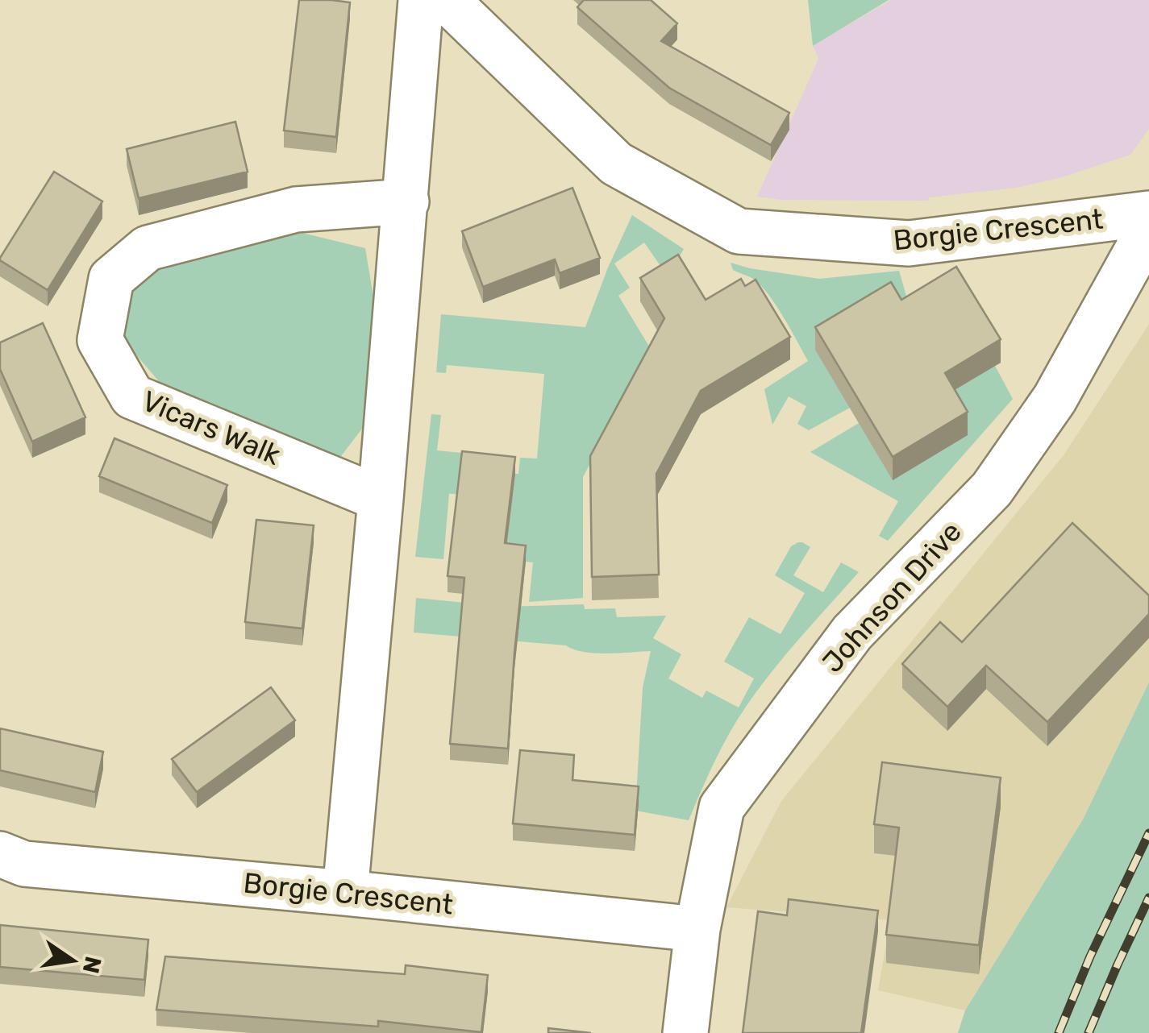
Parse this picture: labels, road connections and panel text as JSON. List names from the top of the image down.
{
  "streets": {
    "street": ["Borgie Crescent", "Vicars Walk", "Johnson Drive"]
  },
  "crossings": [
    ["Borgie Crescent", "Johnson Drive"]
  ],
  "north": "right"
}
